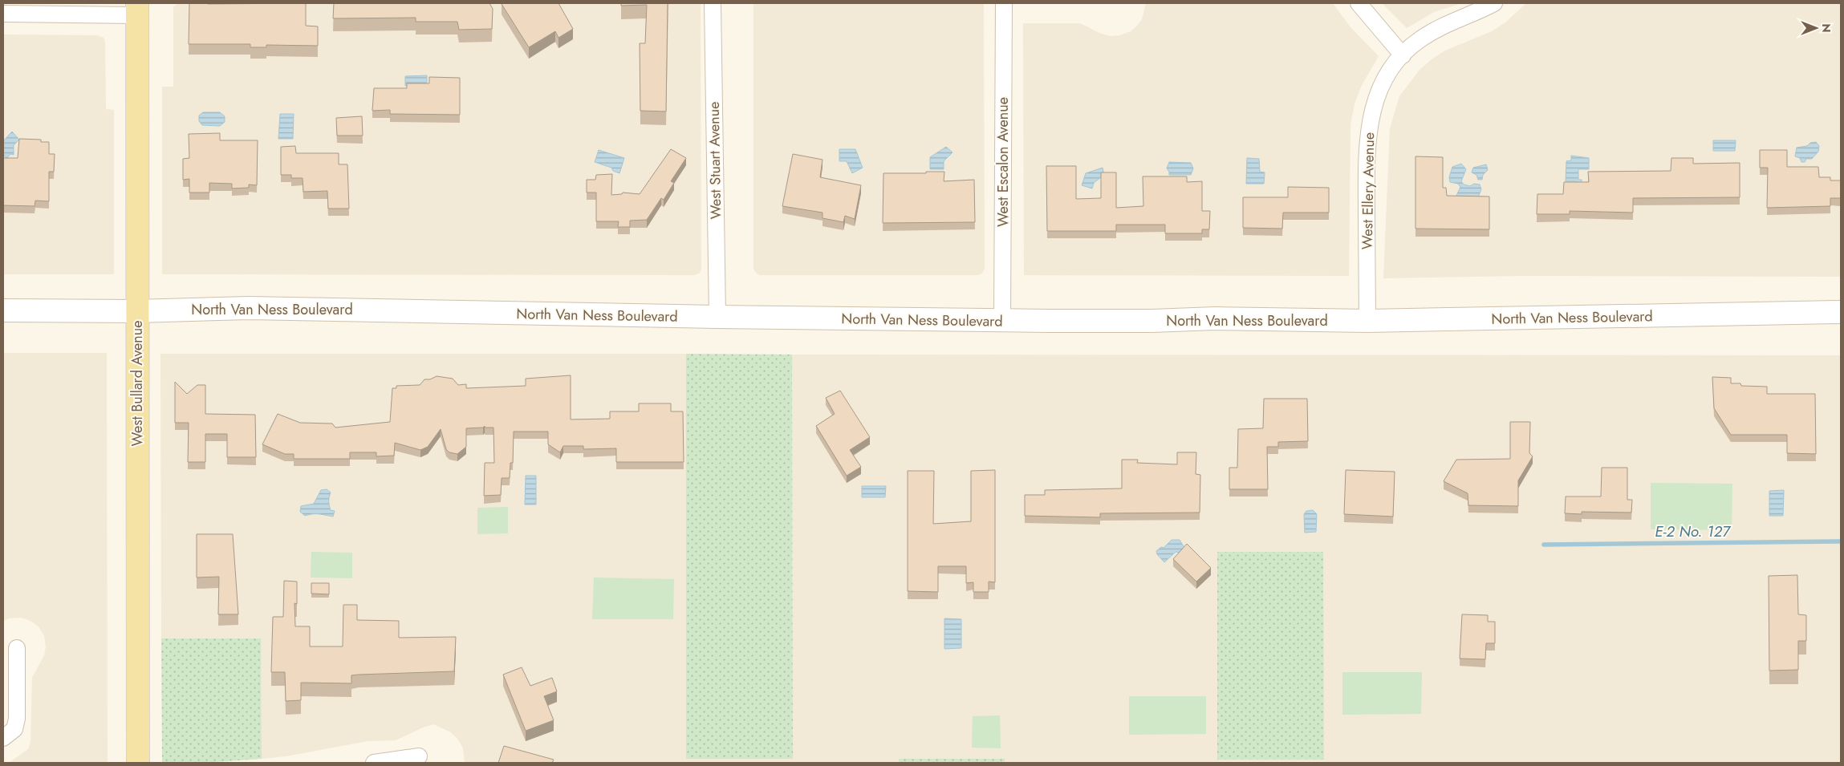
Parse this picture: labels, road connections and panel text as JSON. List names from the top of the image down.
{
  "streets": {
    "main road": ["West Bullard Avenue"],
    "street": [
      "West Stuart Avenue",
      "West Escalon Avenue",
      "West Ellery Avenue",
      "North Van Ness Boulevard"
    ]
  },
  "crossings": [
    ["West Stuart Avenue", "North Van Ness Boulevard"],
    ["West Escalon Avenue", "North Van Ness Boulevard"],
    ["West Ellery Avenue", "North Van Ness Boulevard"],
    ["North Van Ness Boulevard", "West Bullard Avenue"]
  ],
  "water": ["E-2 No. 127"],
  "north": "right"
}
